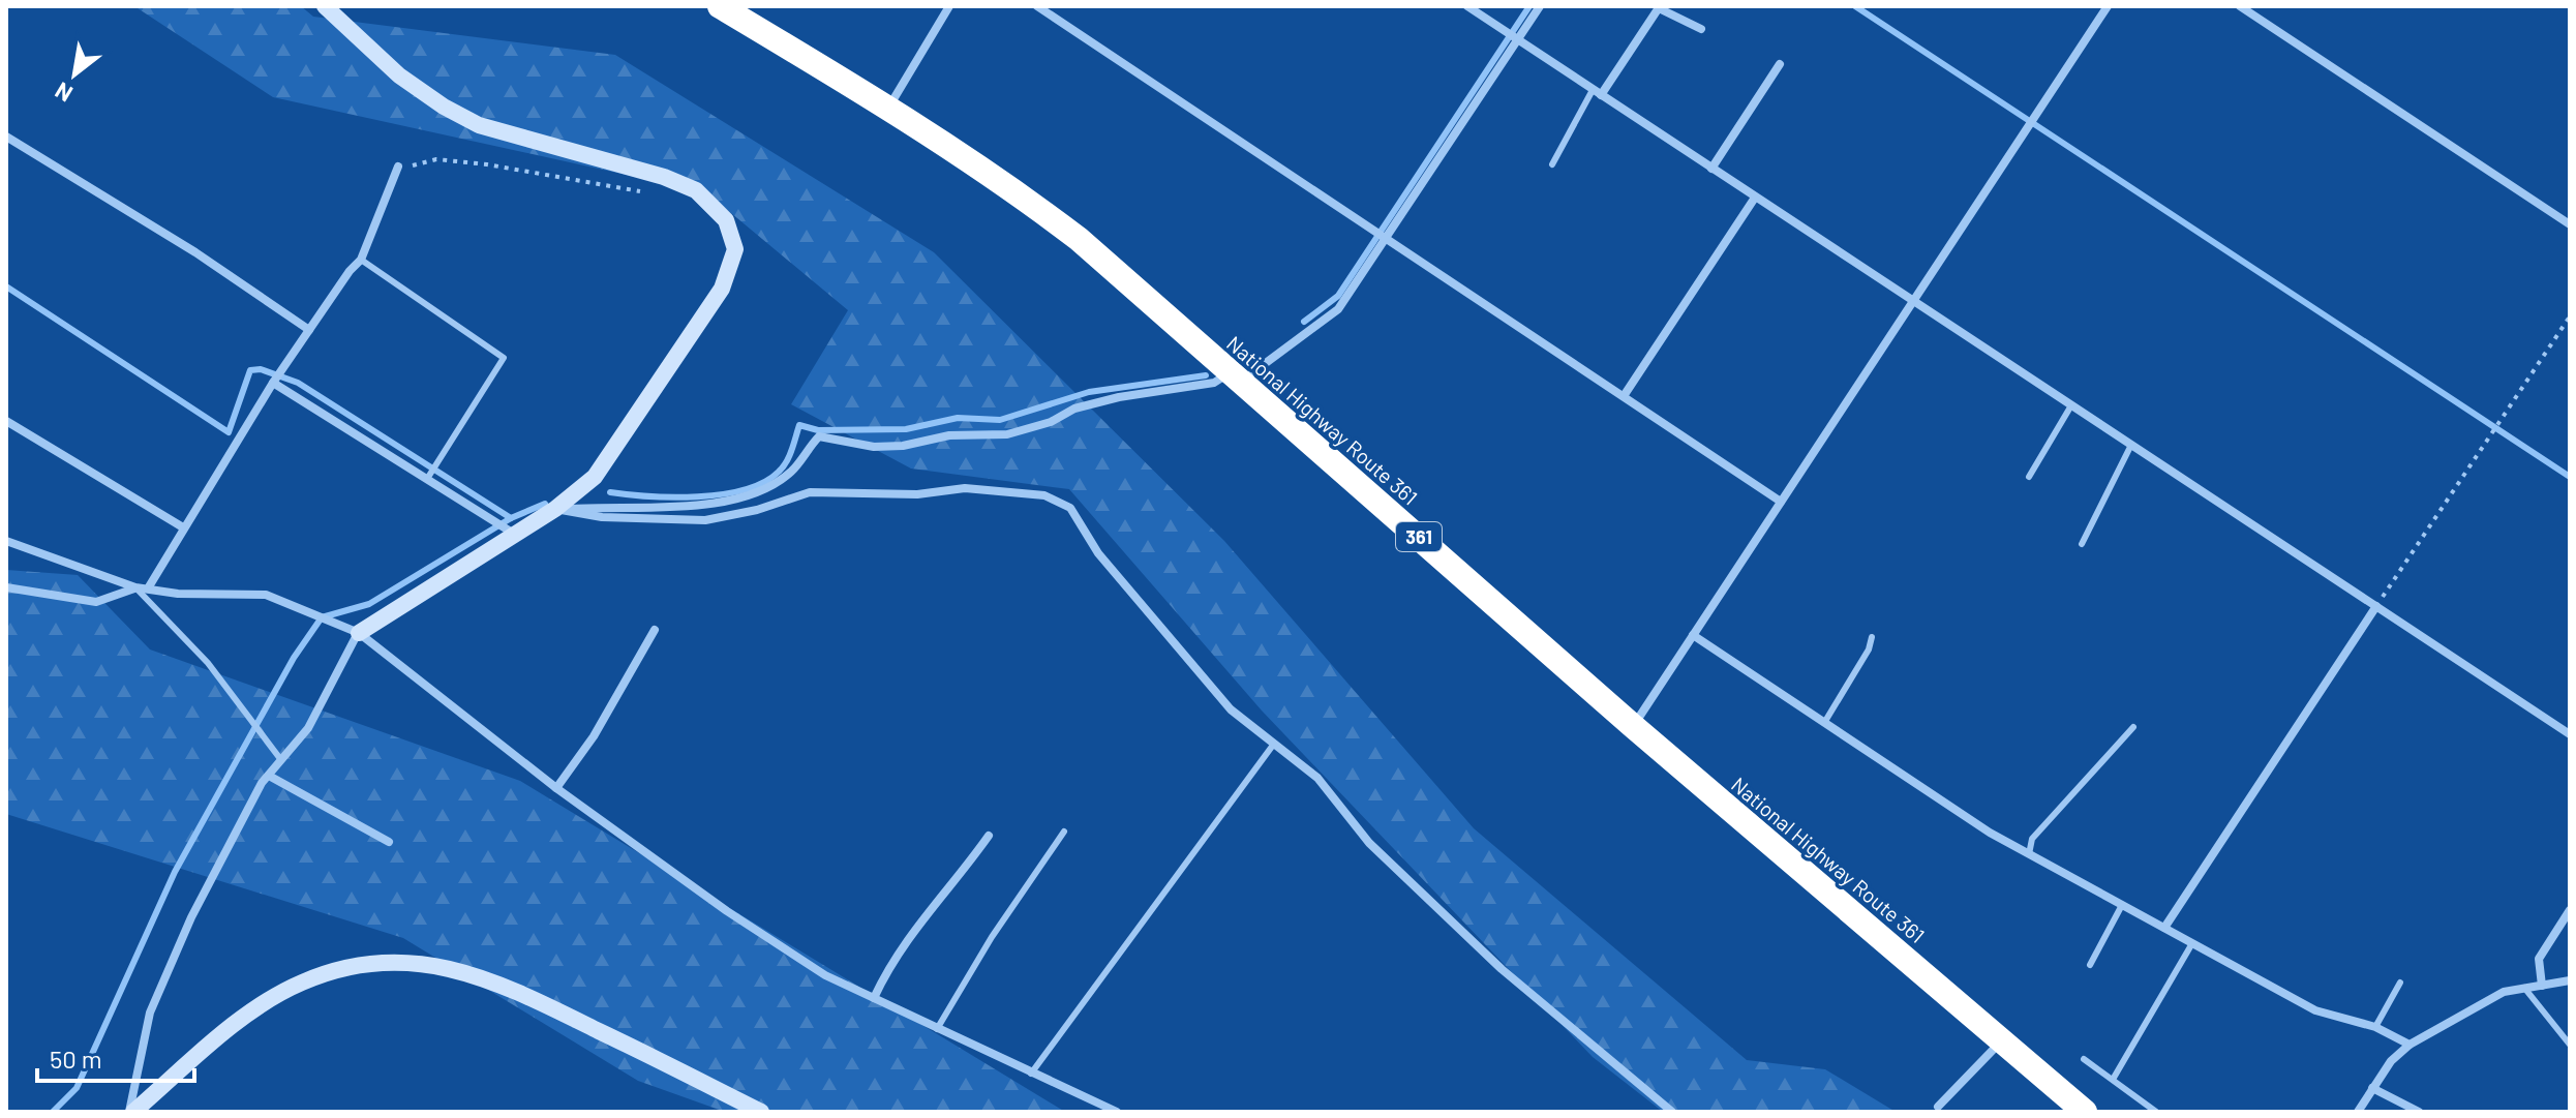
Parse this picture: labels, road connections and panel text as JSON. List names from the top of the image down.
{
  "streets": {
    "highway": ["National Highway Route 361", "361"]
  },
  "scale_bar": "50 m",
  "north": "bottom left"
}
